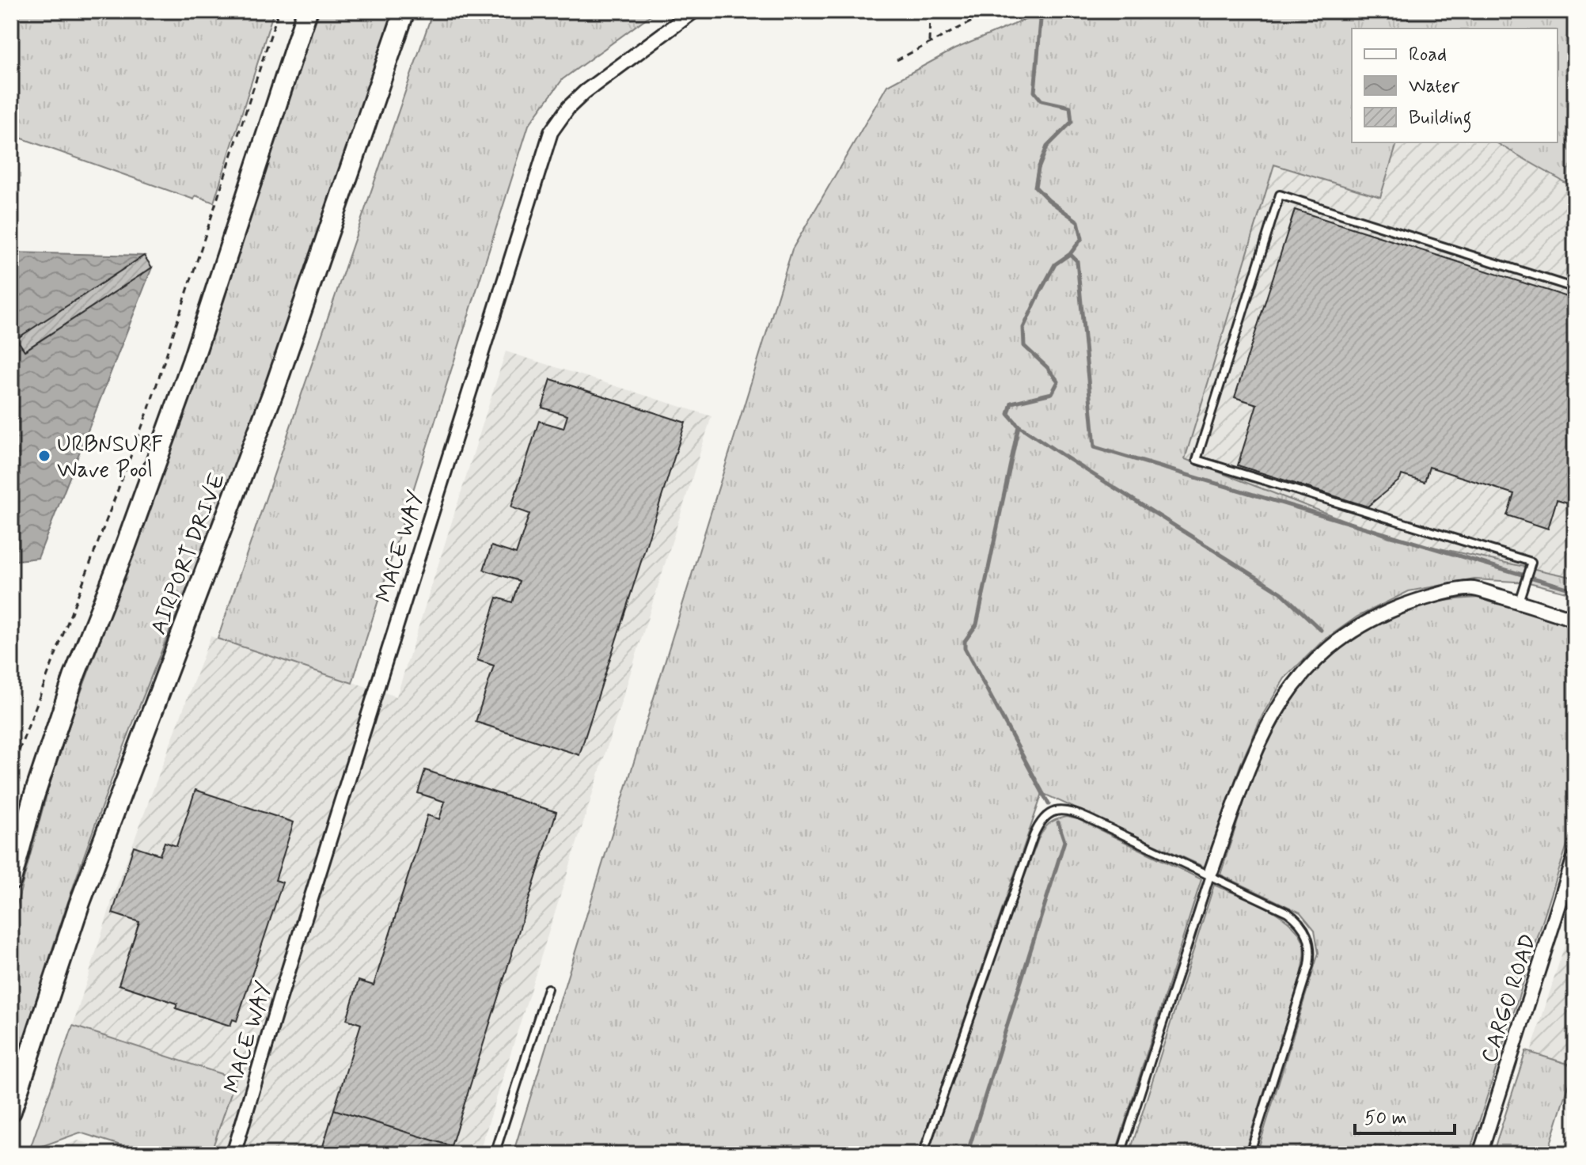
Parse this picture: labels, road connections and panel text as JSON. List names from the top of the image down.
{
  "streets": {
    "main road": ["AIRPORT DRIVE"],
    "street": ["MACE WAY", "CARGO ROAD"]
  },
  "places": ["URBNSURF Wave Pool"],
  "legend": ["Road", "Water", "Building"],
  "scale_bar": "50 m"
}
